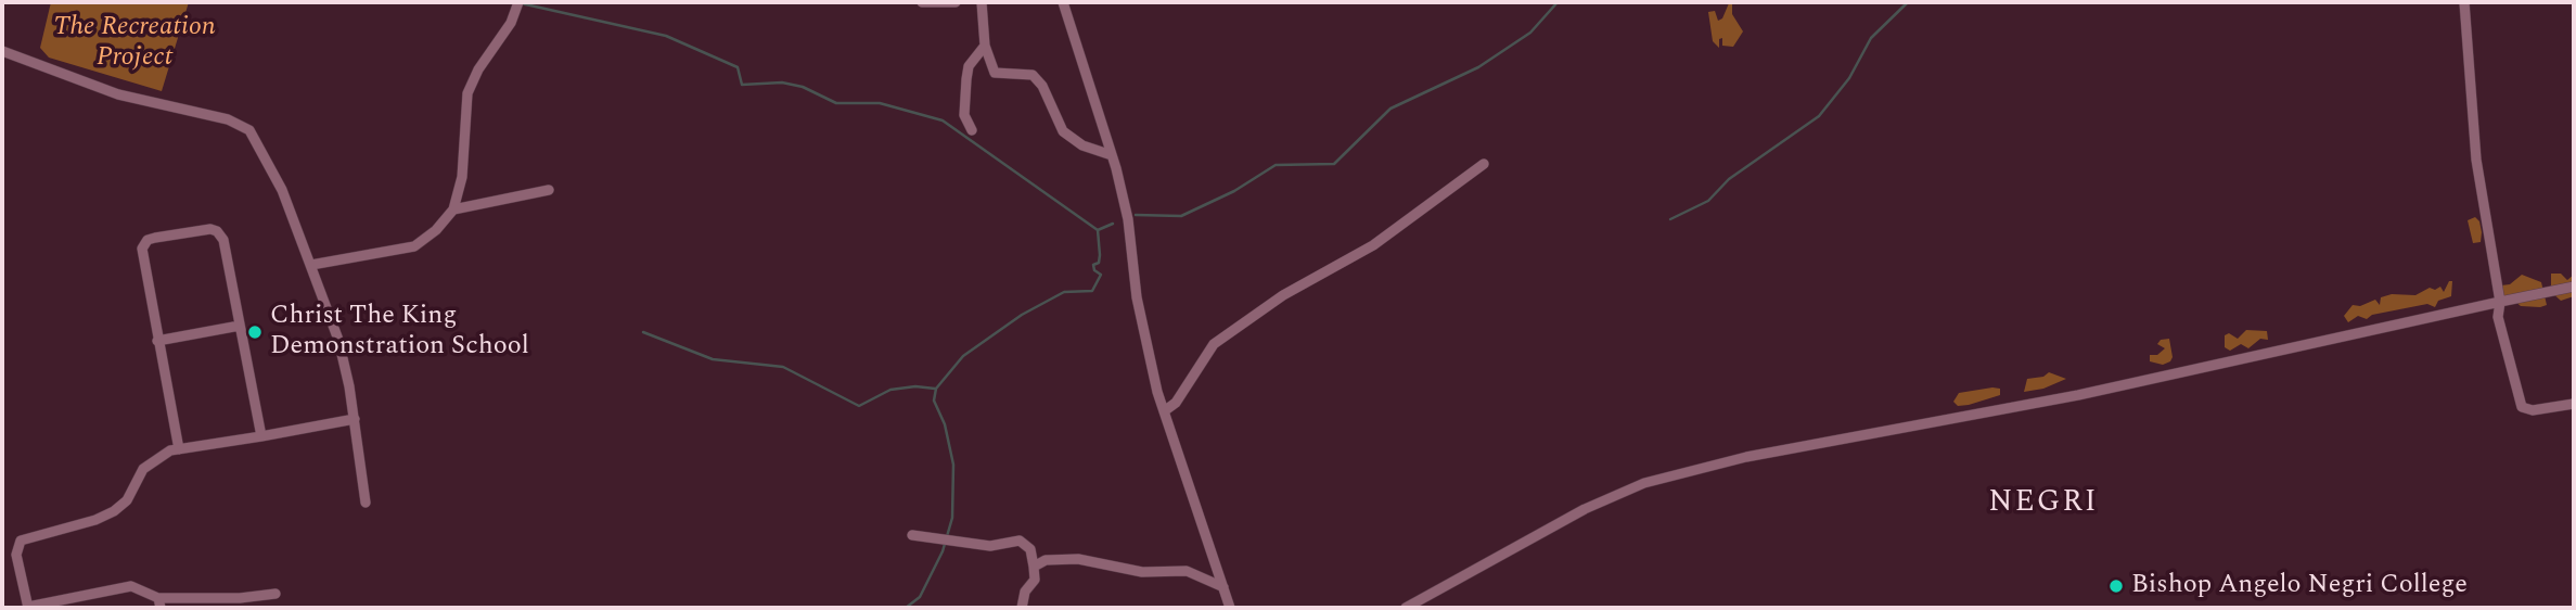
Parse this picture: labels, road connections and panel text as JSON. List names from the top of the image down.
{
  "districts": ["NEGRI"],
  "parks": ["The Recreation Project"],
  "places": ["Christ The King Demonstration School", "Bishop Angelo Negri College"]
}
